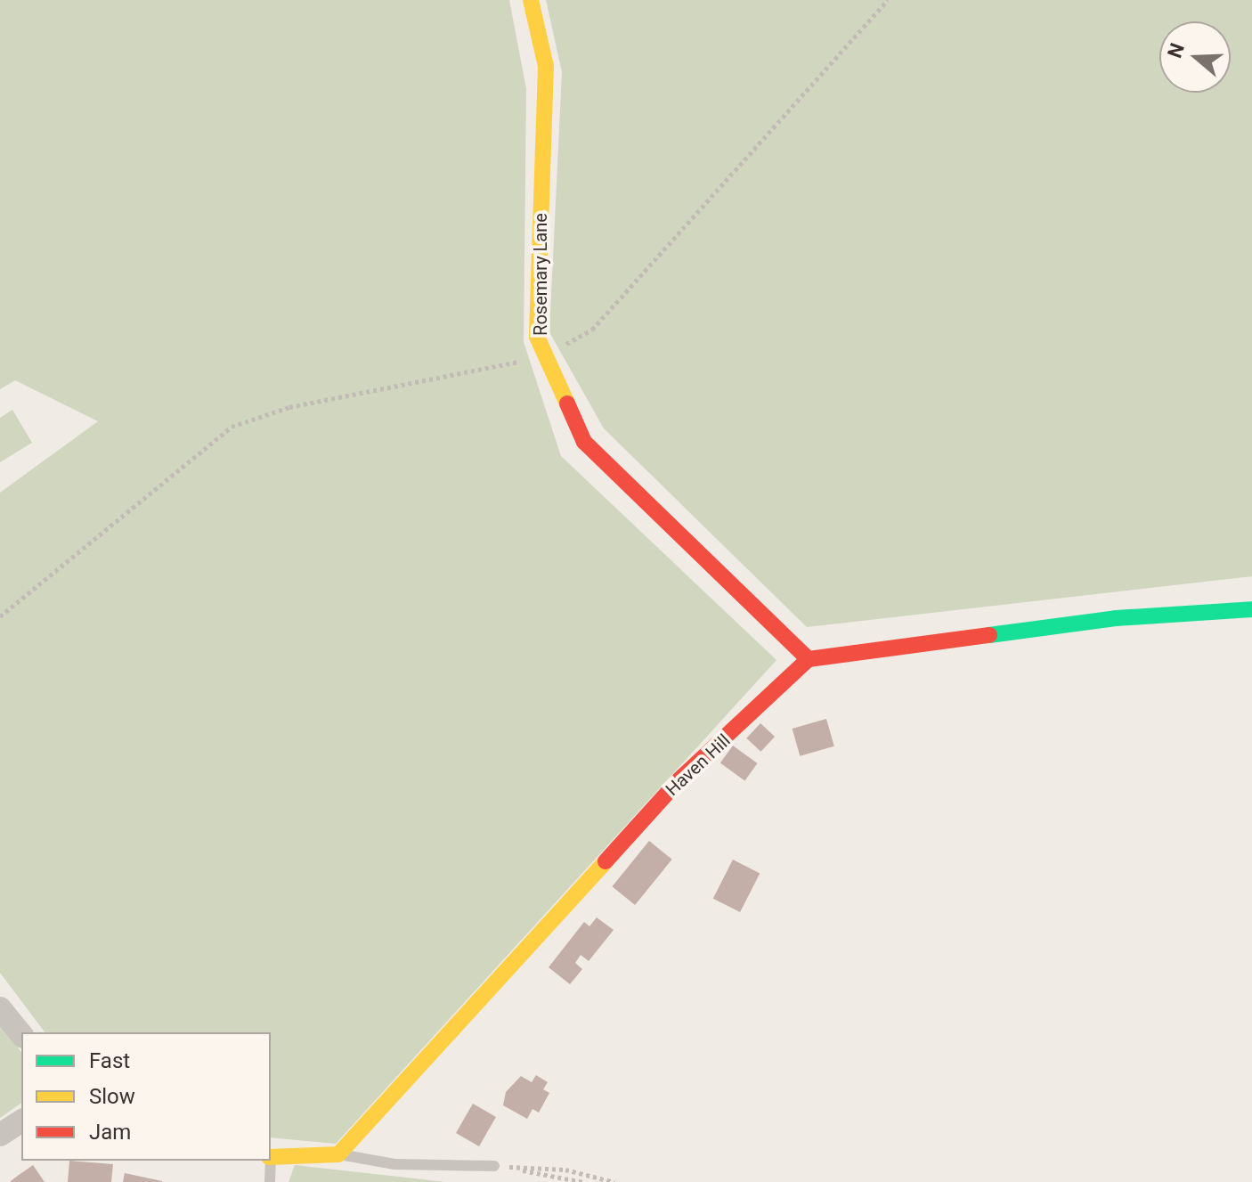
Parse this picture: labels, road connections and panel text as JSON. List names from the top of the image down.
{
  "streets": {
    "street": ["Rosemary Lane", "Haven Hill"]
  },
  "crossings": [
    ["Rosemary Lane", "Haven Hill"]
  ],
  "legend": ["Fast", "Slow", "Jam"],
  "north": "left"
}
